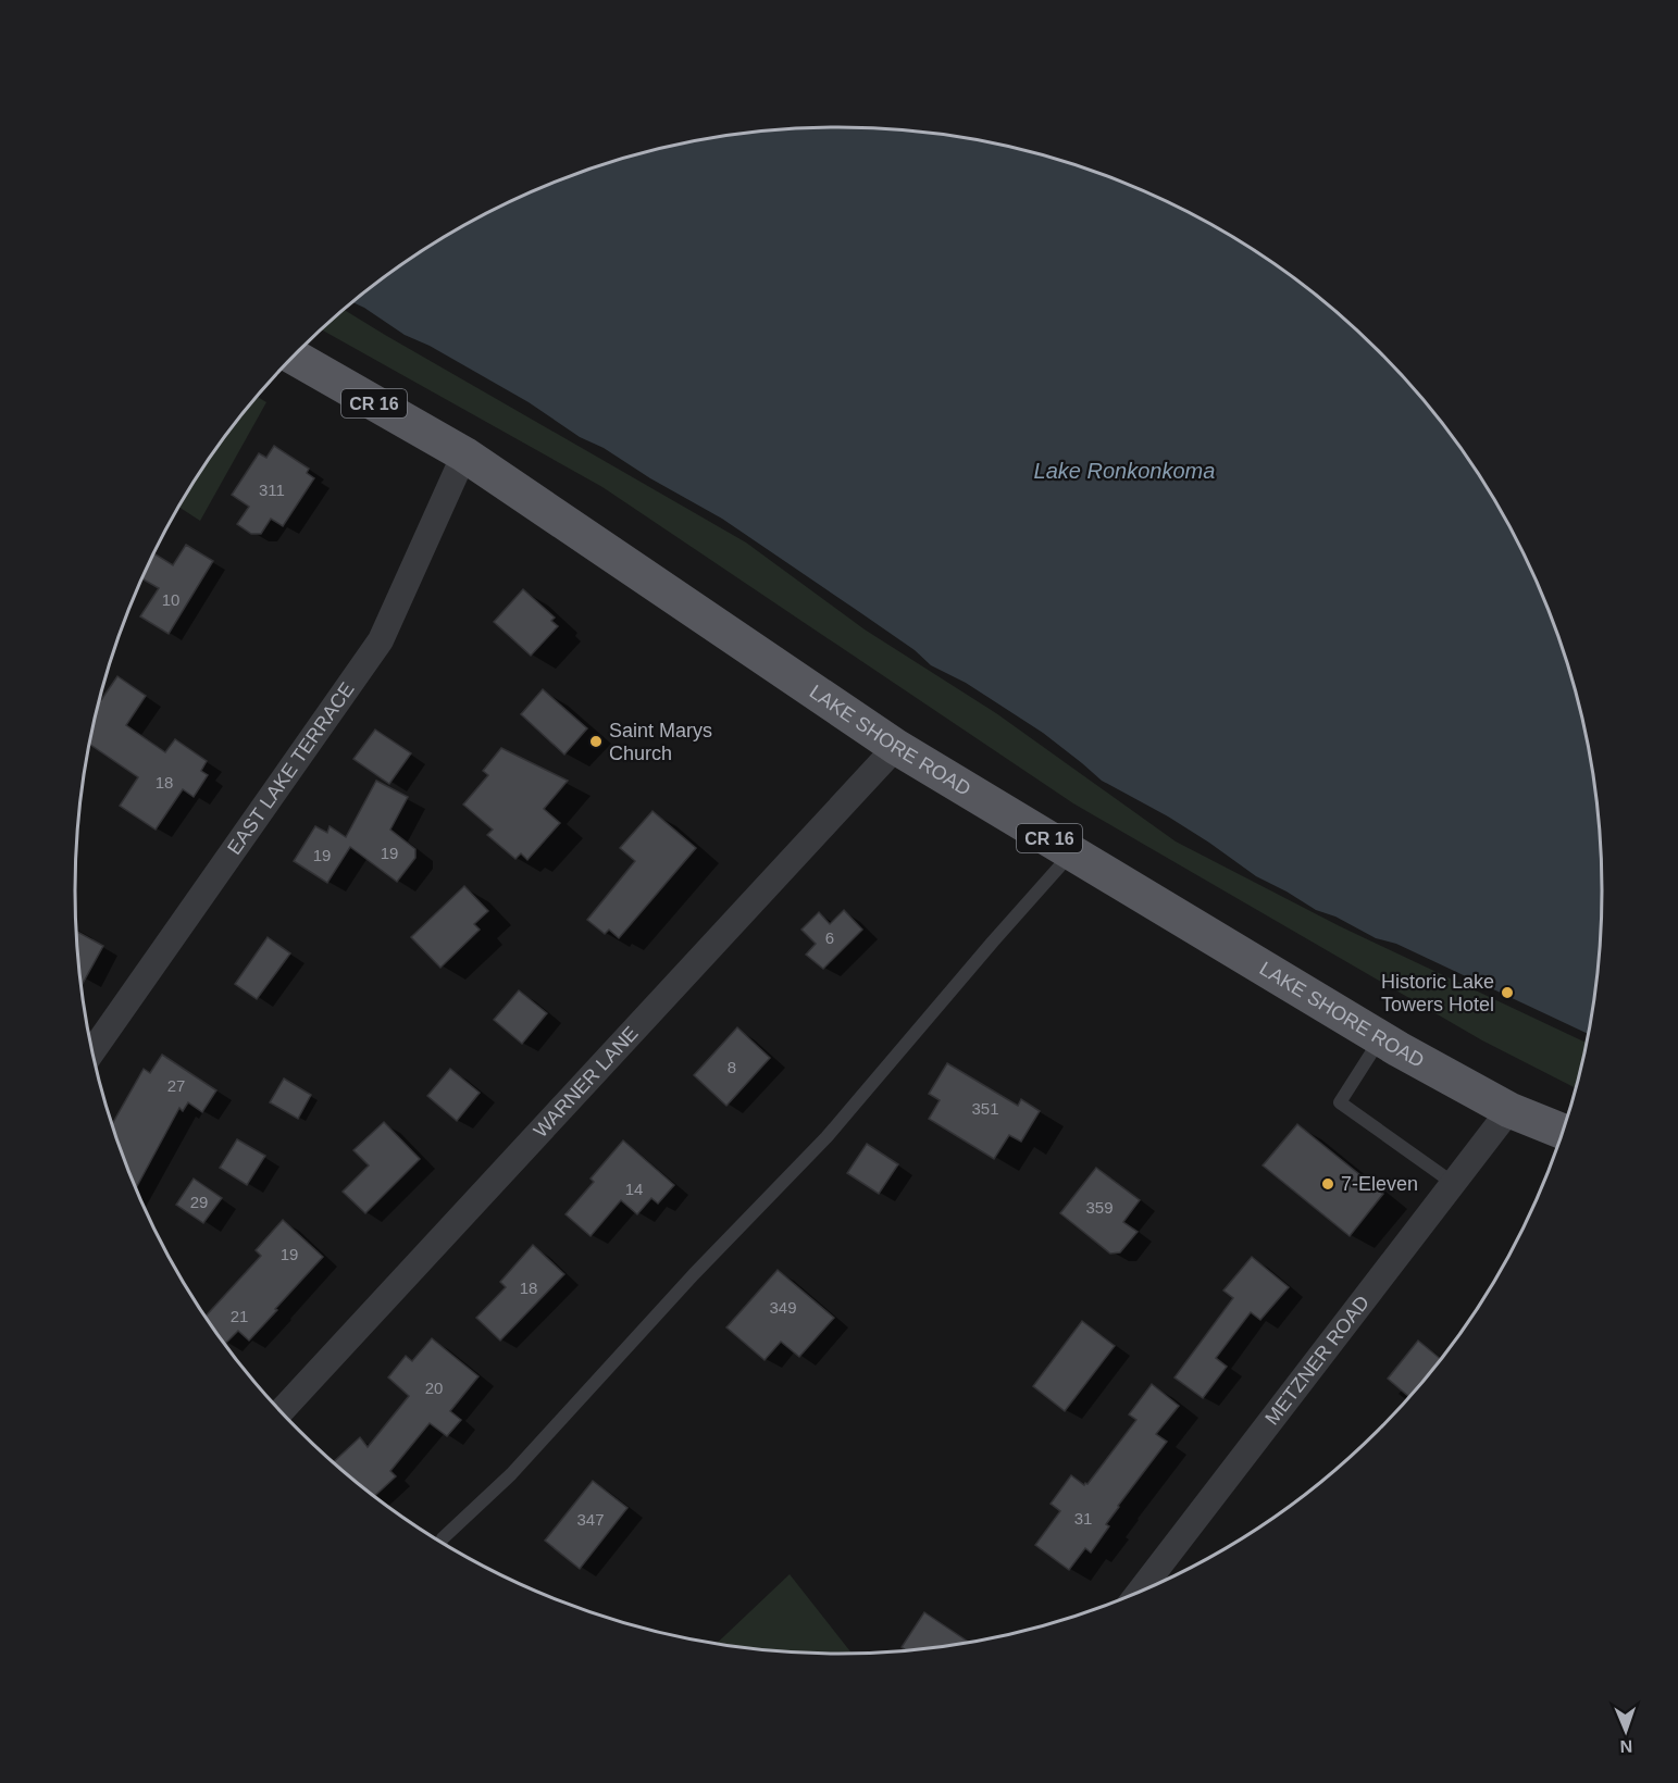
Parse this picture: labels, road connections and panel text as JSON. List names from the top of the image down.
{
  "streets": {
    "main road": ["CR 16", "LAKE SHORE ROAD"],
    "street": ["EAST LAKE TERRACE", "WARNER LANE", "METZNER ROAD"]
  },
  "crossings": [
    ["CR 16", "LAKE SHORE ROAD"],
    ["CR 16", "METZNER ROAD"],
    ["LAKE SHORE ROAD", "EAST LAKE TERRACE"],
    ["LAKE SHORE ROAD", "WARNER LANE"],
    ["LAKE SHORE ROAD", "METZNER ROAD"]
  ],
  "water": ["Lake Ronkonkoma"],
  "places": ["Saint Marys Church", "Historic Lake Towers Hotel", "7-Eleven"],
  "house_numbers": [
    "311",
    "10",
    "18",
    "19",
    "19",
    "6",
    "8",
    "27",
    "351",
    "14",
    "29",
    "359",
    "19",
    "18",
    "349",
    "21",
    "20",
    "31",
    "347"
  ],
  "north": "bottom"
}
